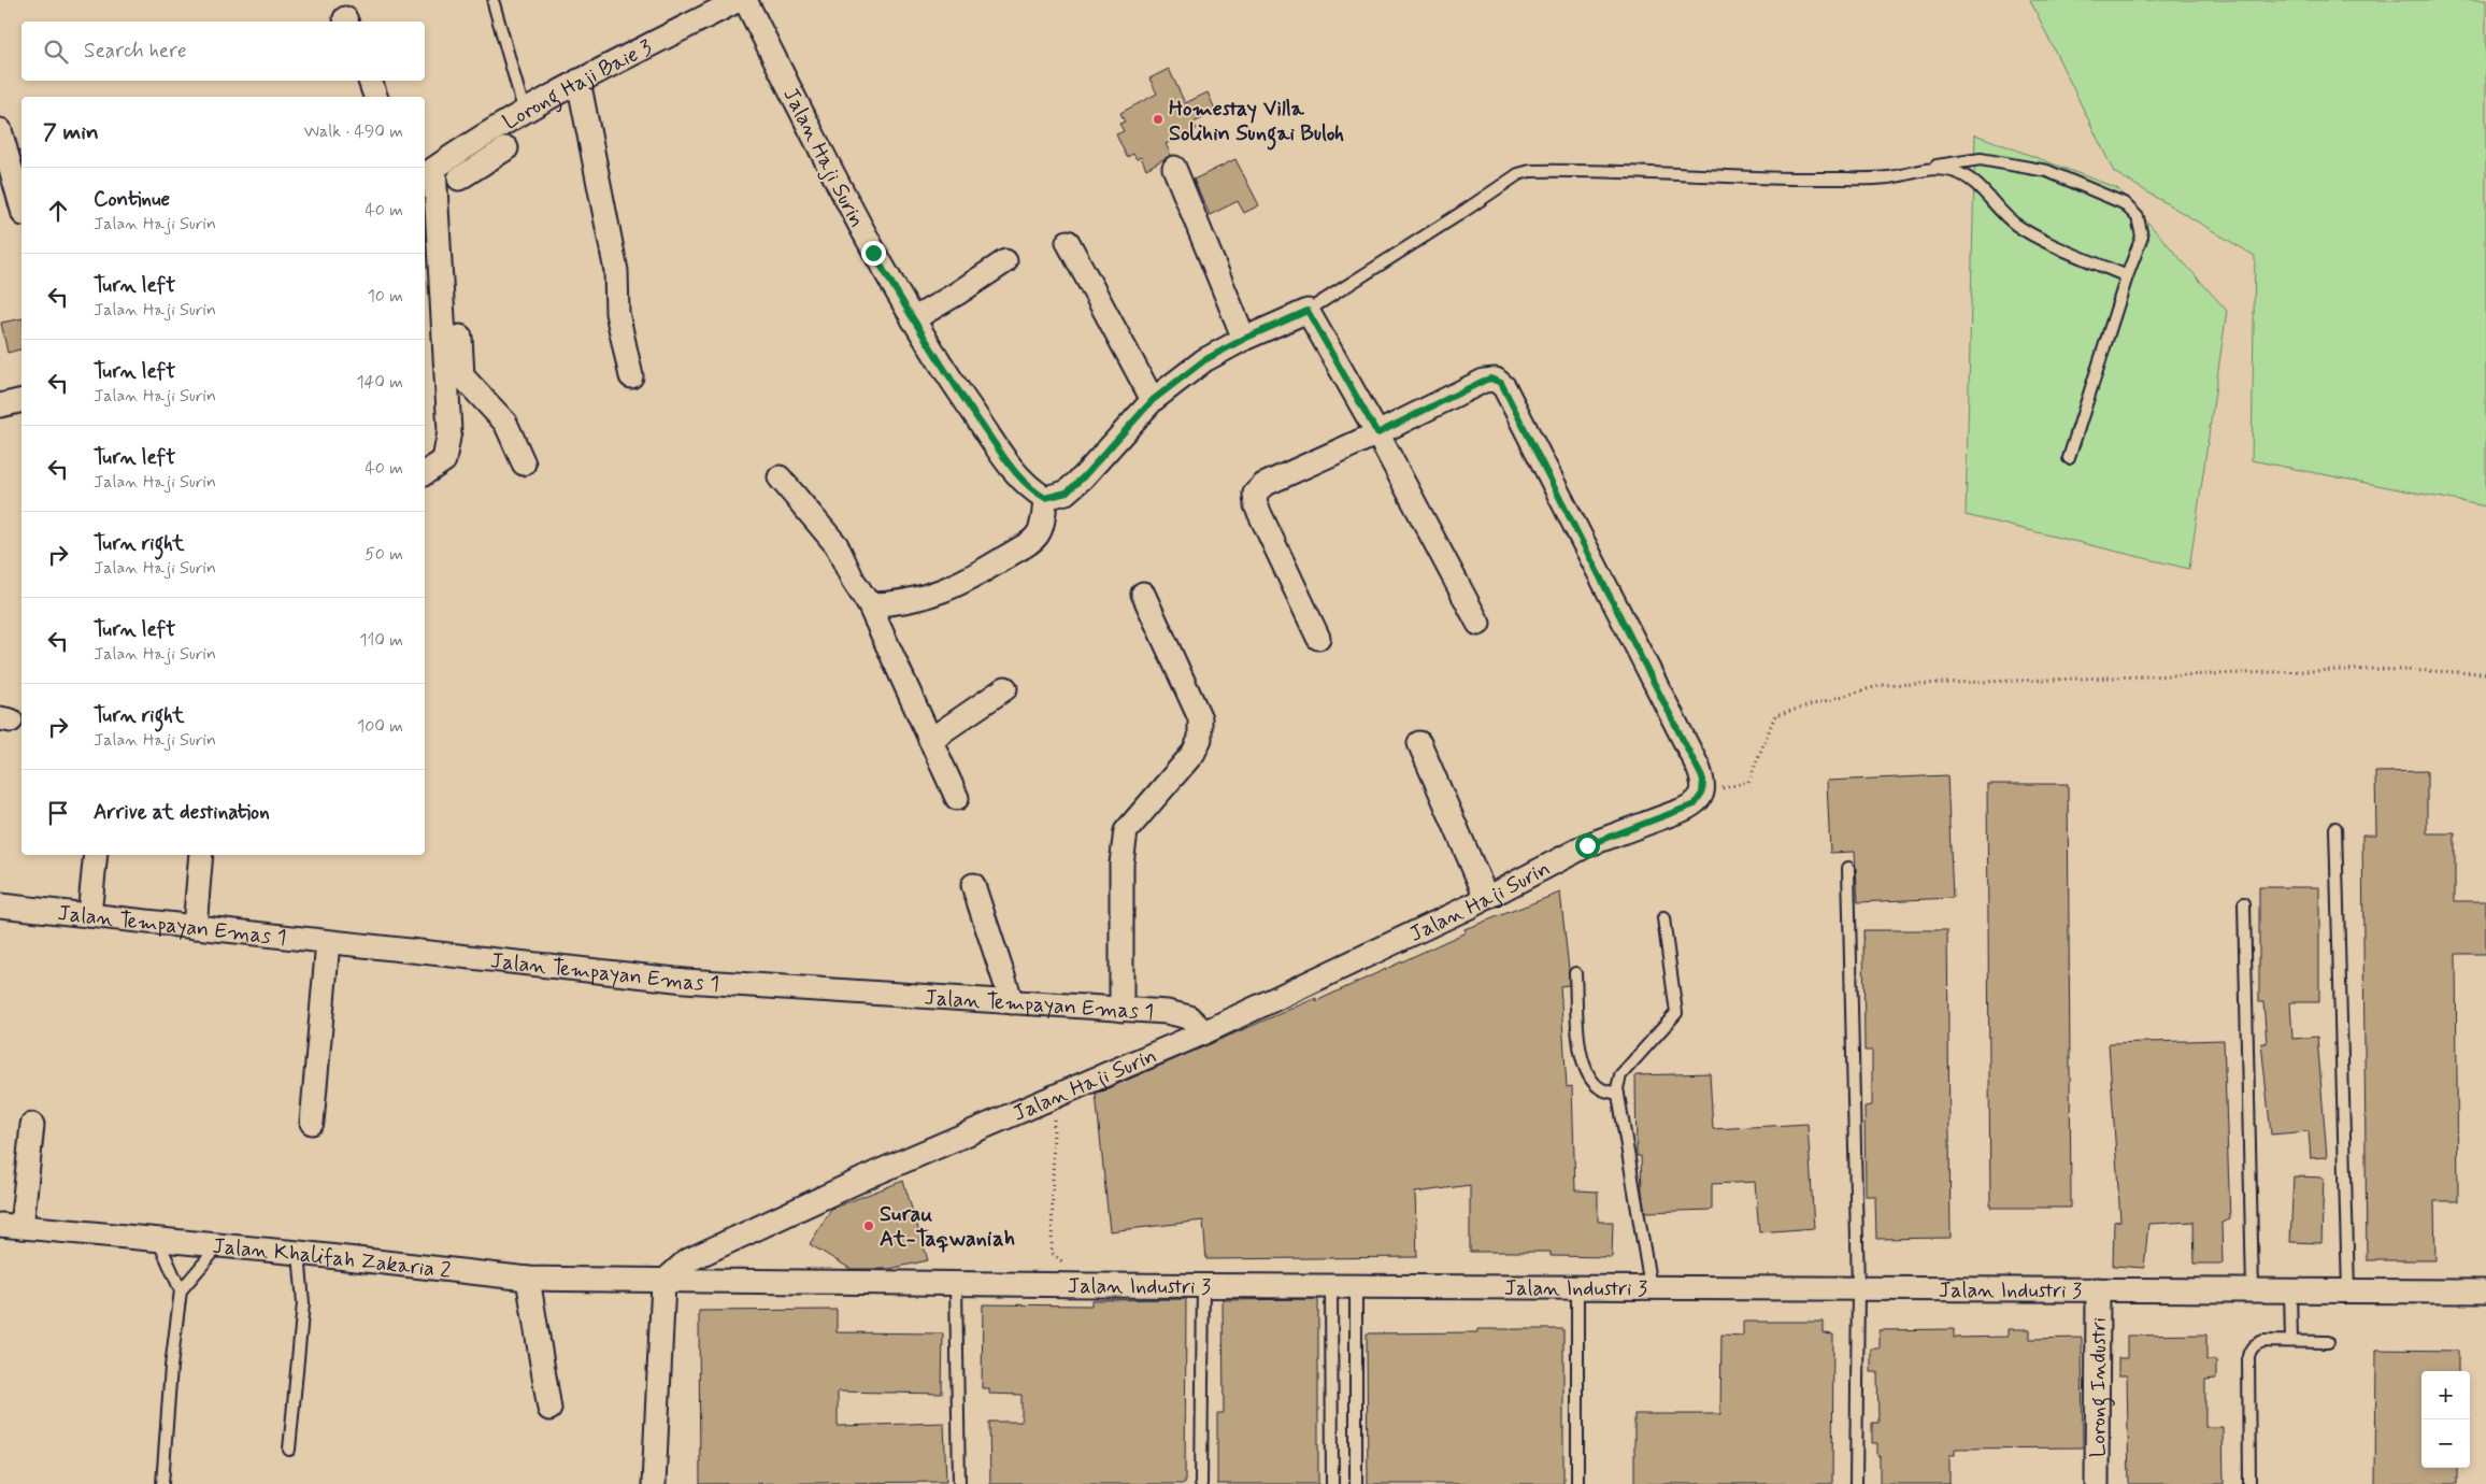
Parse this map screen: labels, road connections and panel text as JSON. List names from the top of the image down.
{
  "streets": {
    "street": [
      "Lorong Haji Baie 3",
      "Jalan Haji Surin",
      "Jalan Tempayan Emas 1",
      "Jalan Khalifah Zakaria 2",
      "Jalan Industri 3",
      "Lorong Industri"
    ]
  },
  "crossings": [
    ["Jalan Haji Surin", "Jalan Tempayan Emas 1"],
    ["Jalan Haji Surin", "Jalan Khalifah Zakaria 2"],
    ["Jalan Haji Surin", "Jalan Industri 3"],
    ["Jalan Khalifah Zakaria 2", "Jalan Industri 3"],
    ["Jalan Industri 3", "Lorong Industri"]
  ],
  "places": ["Homestay Villa Solihin Sungai Buloh", "Surau At-Taqwaniah"],
  "page": {
    "search": "Search here",
    "heading": ["7 min", "Walk · 490 m"],
    "list": [
      ["Continue", "Jalan Haji Surin", "40 m"],
      ["Turn left", "Jalan Haji Surin", "10 m"],
      ["Turn left", "Jalan Haji Surin", "140 m"],
      ["Turn left", "Jalan Haji Surin", "40 m"],
      ["Turn right", "Jalan Haji Surin", "50 m"],
      ["Turn left", "Jalan Haji Surin", "110 m"],
      ["Turn right", "Jalan Haji Surin", "100 m"],
      "Arrive at destination"
    ],
    "map_buttons": ["+", "−"]
  }
}
